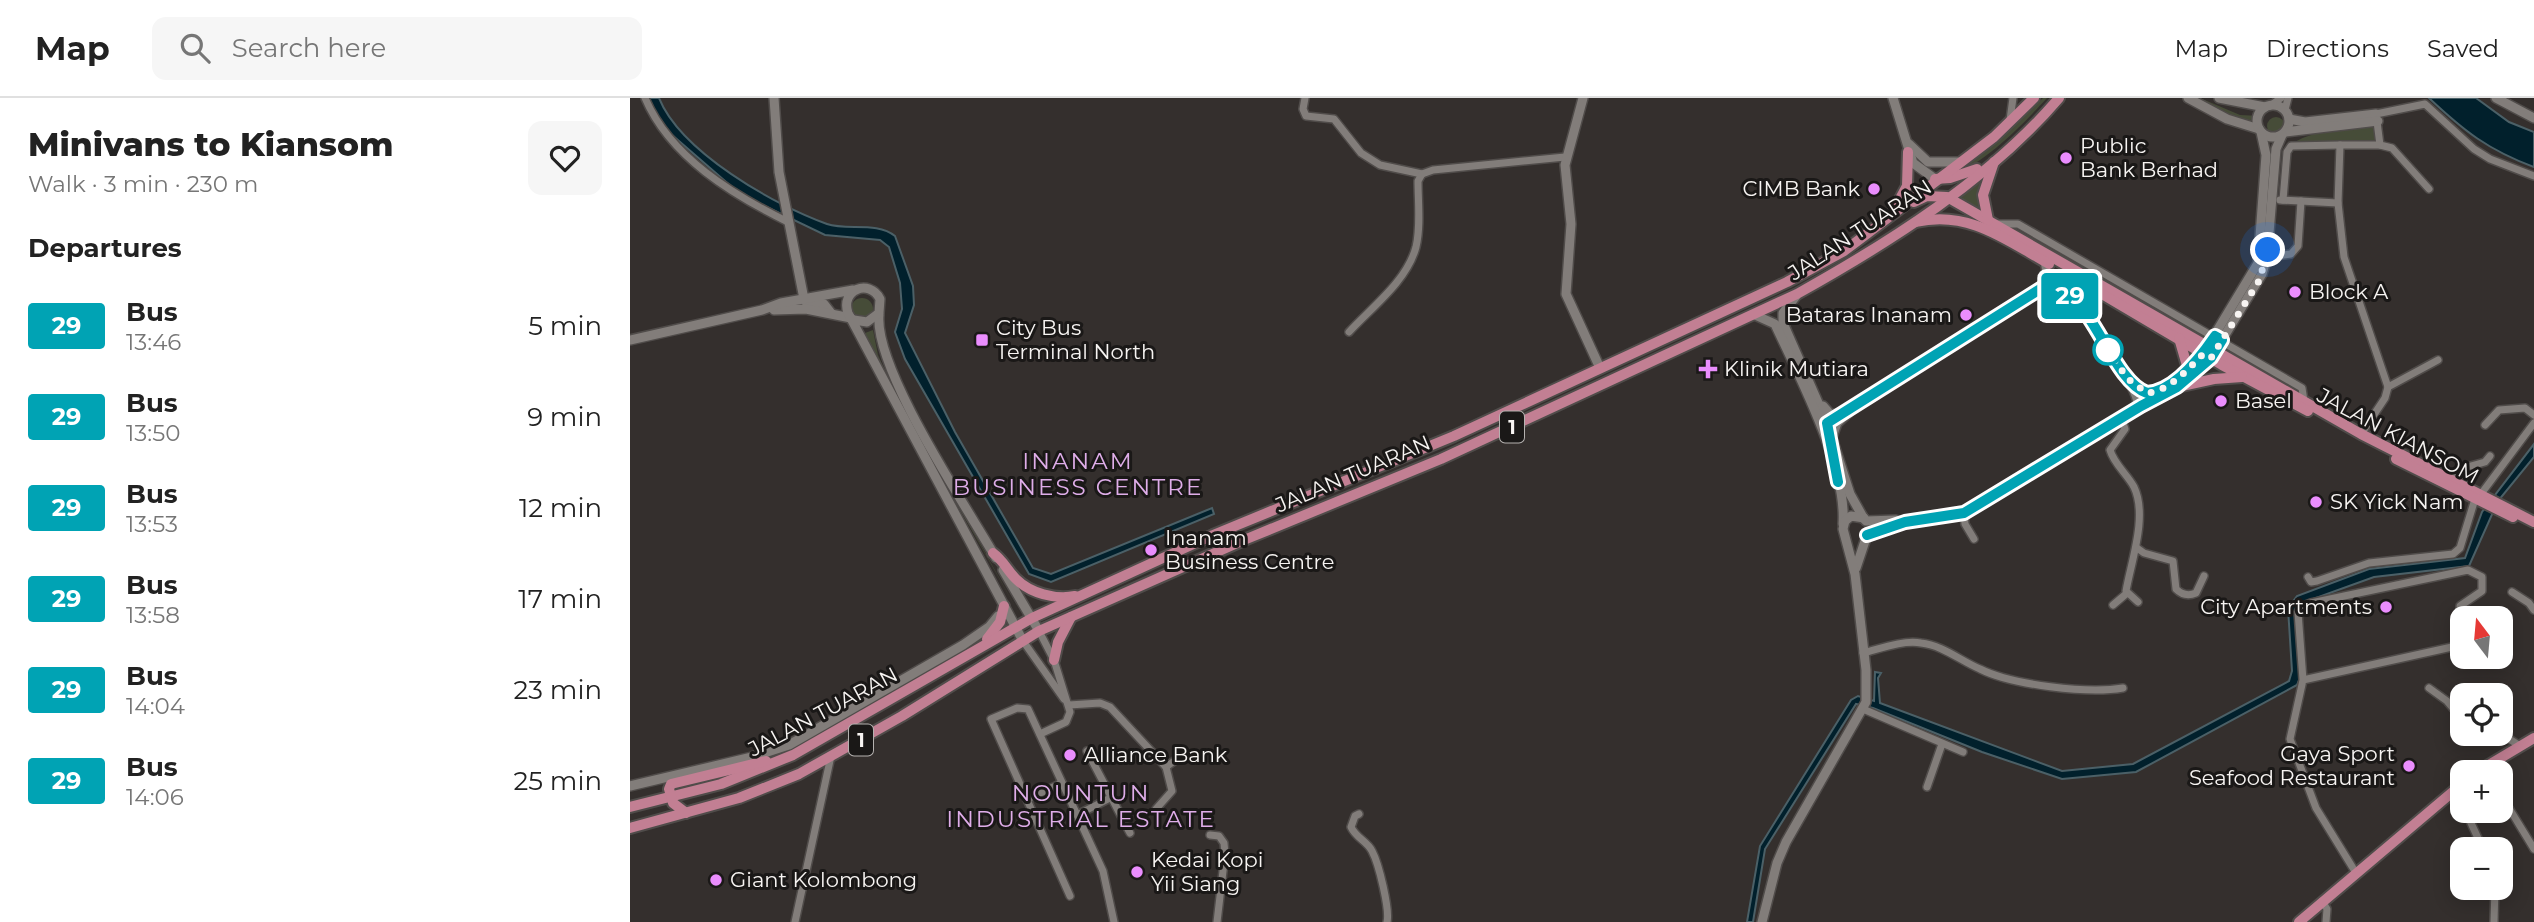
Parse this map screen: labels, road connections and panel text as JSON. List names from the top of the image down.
{
  "streets": {
    "main road": ["JALAN TUARAN", "1", "JALAN KIANSOM"]
  },
  "crossings": [
    ["JALAN TUARAN", "JALAN KIANSOM"]
  ],
  "districts": ["INANAM BUSINESS CENTRE", "NOUNTUN INDUSTRIAL ESTATE"],
  "places": {
    "other": [
      "Public Bank Berhad",
      "CIMB Bank",
      "Block A",
      "Bataras Inanam",
      "Basel",
      "SK Yick Nam",
      "Inanam Business Centre",
      "City Apartments",
      "Alliance Bank",
      "Gaya Sport Seafood Restaurant",
      "Kedai Kopi Yii Siang",
      "Giant Kolombong"
    ],
    "transit": ["City Bus Terminal North"],
    "health": ["Klinik Mutiara"]
  },
  "lines": ["bus line 29"],
  "north": "top",
  "page": {
    "header": "Map",
    "search": "Search here",
    "nav": ["Map", "Directions", "Saved"],
    "heading": [
      ["Minivans to Kiansom", "Walk · 3 min · 230 m"],
      "Departures"
    ],
    "on_map": "29",
    "list": [
      {
        "mark": "29",
        "name": "Bus",
        "note": "13:46",
        "value": "5 min"
      },
      {
        "mark": "29",
        "name": "Bus",
        "note": "13:50",
        "value": "9 min"
      },
      {
        "mark": "29",
        "name": "Bus",
        "note": "13:53",
        "value": "12 min"
      },
      {
        "mark": "29",
        "name": "Bus",
        "note": "13:58",
        "value": "17 min"
      },
      {
        "mark": "29",
        "name": "Bus",
        "note": "14:04",
        "value": "23 min"
      },
      {
        "mark": "29",
        "name": "Bus",
        "note": "14:06",
        "value": "25 min"
      }
    ],
    "map_buttons": ["+", "−"]
  }
}
